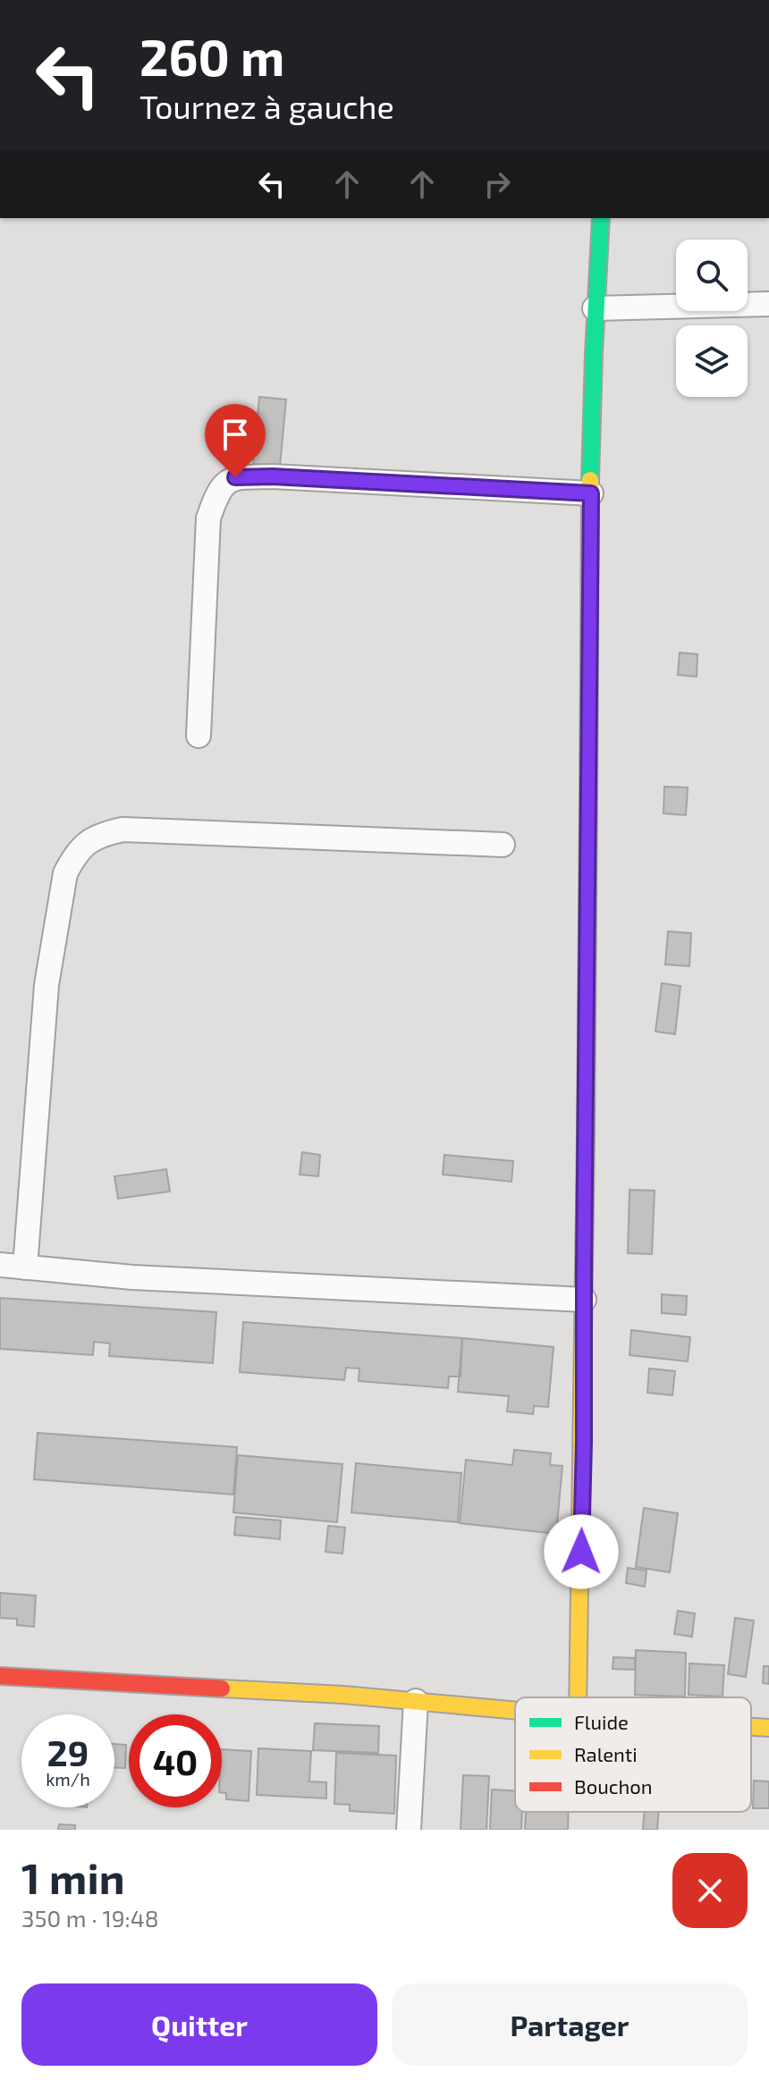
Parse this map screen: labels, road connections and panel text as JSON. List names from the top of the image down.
{
  "legend": ["Fluide", "Ralenti", "Bouchon"],
  "page": {
    "turn": ["260 m", "Tournez à gauche"],
    "speed": "29 km/h",
    "limit": "40",
    "heading": ["1 min", "350 m · 19:48"],
    "buttons": ["Quitter", "Partager"]
  }
}
